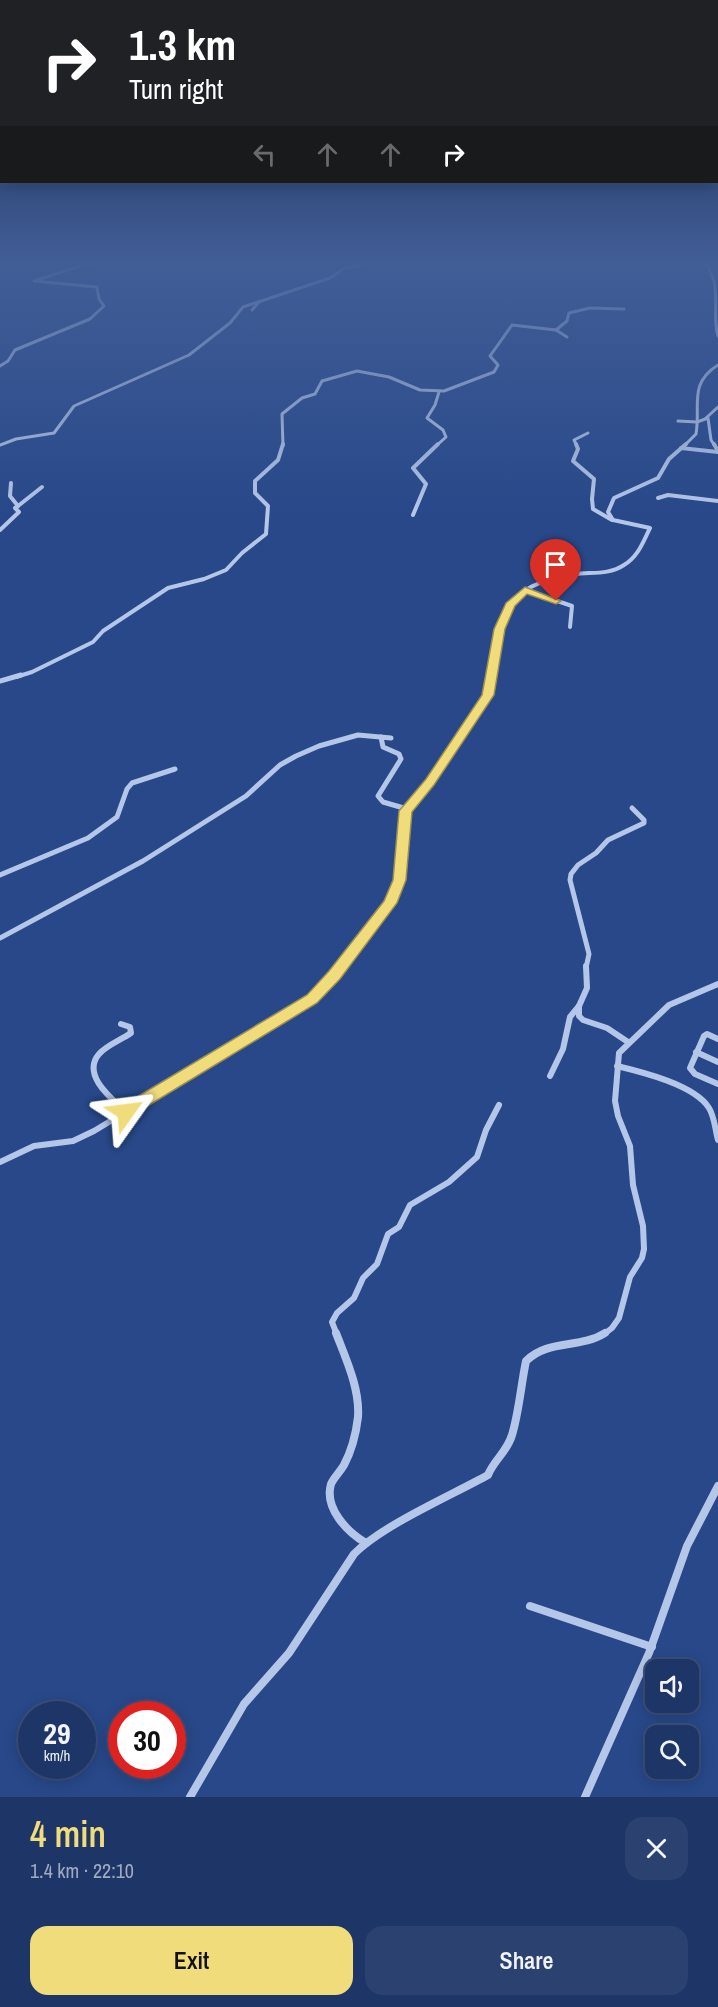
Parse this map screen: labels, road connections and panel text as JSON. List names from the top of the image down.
{
  "page": {
    "turn": ["1.3 km", "Turn right"],
    "speed": "29 km/h",
    "limit": "30",
    "heading": ["4 min", "1.4 km · 22:10"],
    "buttons": ["Exit", "Share"]
  }
}
